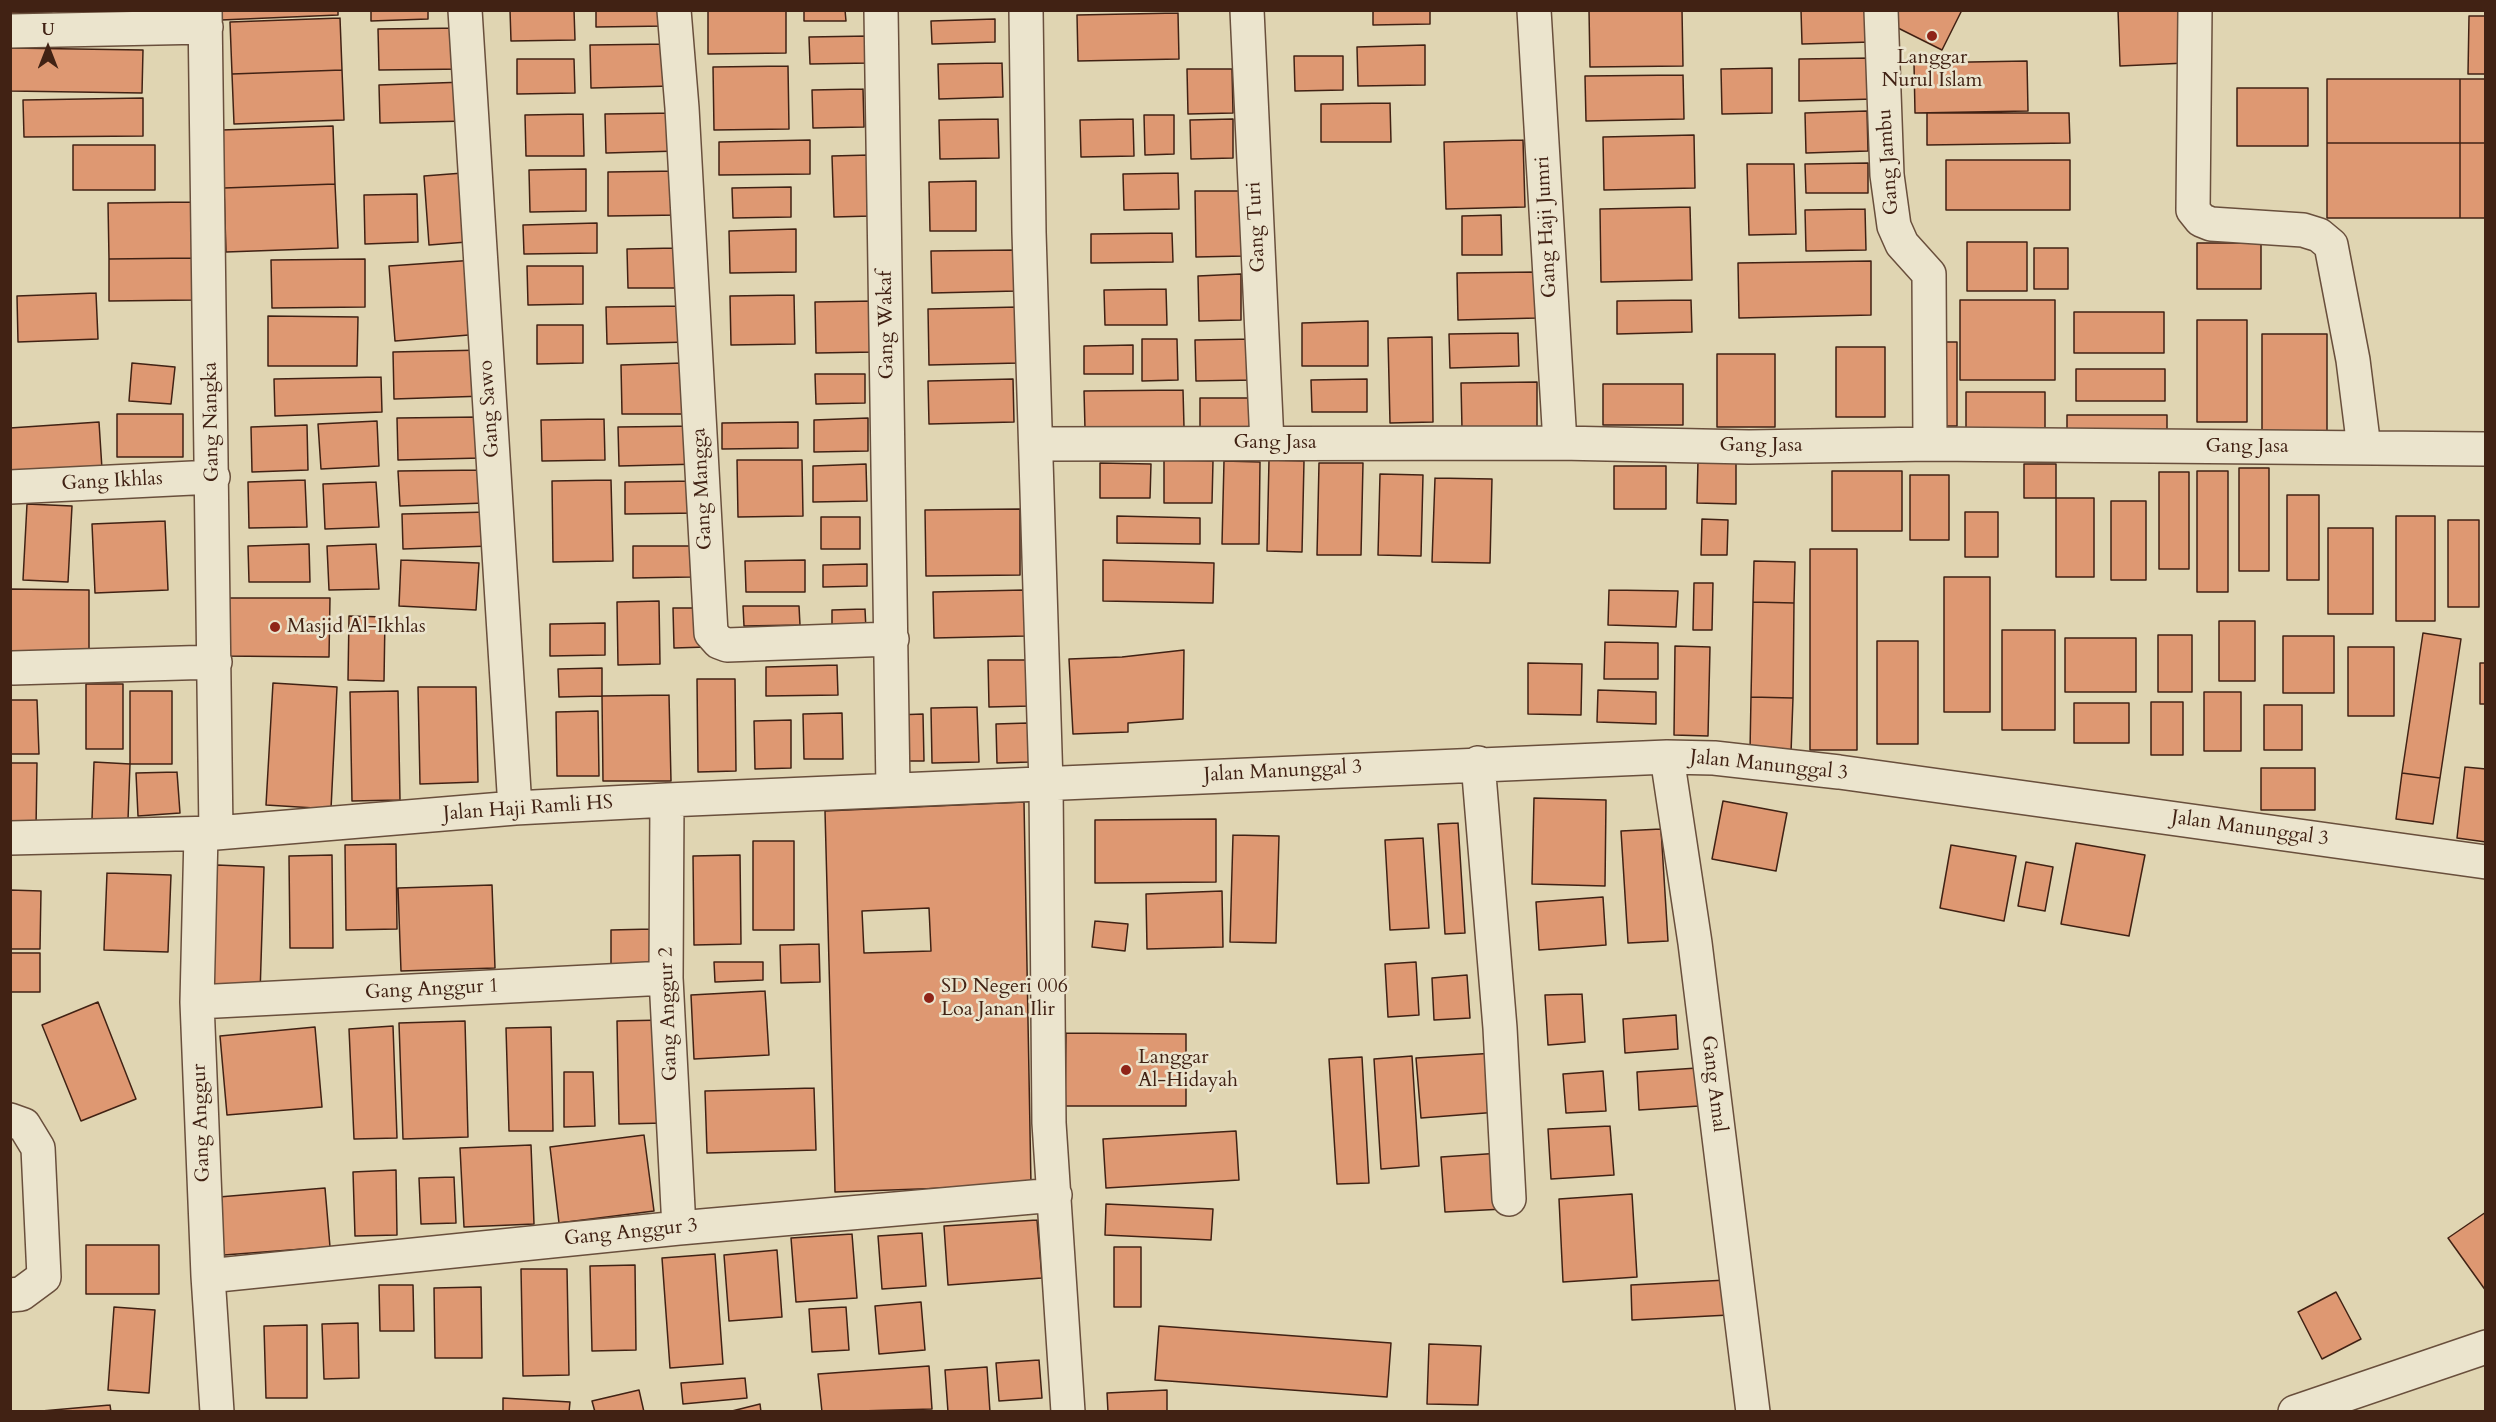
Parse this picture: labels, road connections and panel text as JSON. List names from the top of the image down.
{
  "streets": {
    "street": [
      "Gang Jambu",
      "Gang Turi",
      "Gang Haji Jumri",
      "Gang Wakaf",
      "Gang Sawo",
      "Gang Nangka",
      "Gang Jasa",
      "Gang Ikhlas",
      "Gang Mangga",
      "Jalan Manunggal 3",
      "Jalan Haji Ramli HS",
      "Gang Anggur 1",
      "Gang Anggur 2",
      "Gang Amal",
      "Gang Anggur",
      "Gang Anggur 3"
    ]
  },
  "crossings": [
    ["Gang Jambu", "Gang Jasa"],
    ["Gang Turi", "Gang Jasa"],
    ["Gang Haji Jumri", "Gang Jasa"],
    ["Gang Wakaf", "Gang Mangga"],
    ["Gang Sawo", "Jalan Haji Ramli HS"],
    ["Gang Nangka", "Gang Ikhlas"],
    ["Gang Nangka", "Jalan Haji Ramli HS"],
    ["Gang Nangka", "Gang Anggur"],
    ["Jalan Manunggal 3", "Jalan Haji Ramli HS"],
    ["Jalan Manunggal 3", "Gang Amal"],
    ["Jalan Haji Ramli HS", "Gang Anggur 2"],
    ["Jalan Haji Ramli HS", "Gang Anggur"],
    ["Gang Anggur 1", "Gang Anggur 2"],
    ["Gang Anggur 1", "Gang Anggur"],
    ["Gang Anggur 2", "Gang Anggur 3"],
    ["Gang Anggur", "Gang Anggur 3"]
  ],
  "places": [
    "Langgar Nurul Islam",
    "Masjid Al-Ikhlas",
    "SD Negeri 006 Loa Janan Ilir",
    "Langgar Al-Hidayah"
  ],
  "north": "top"
}
